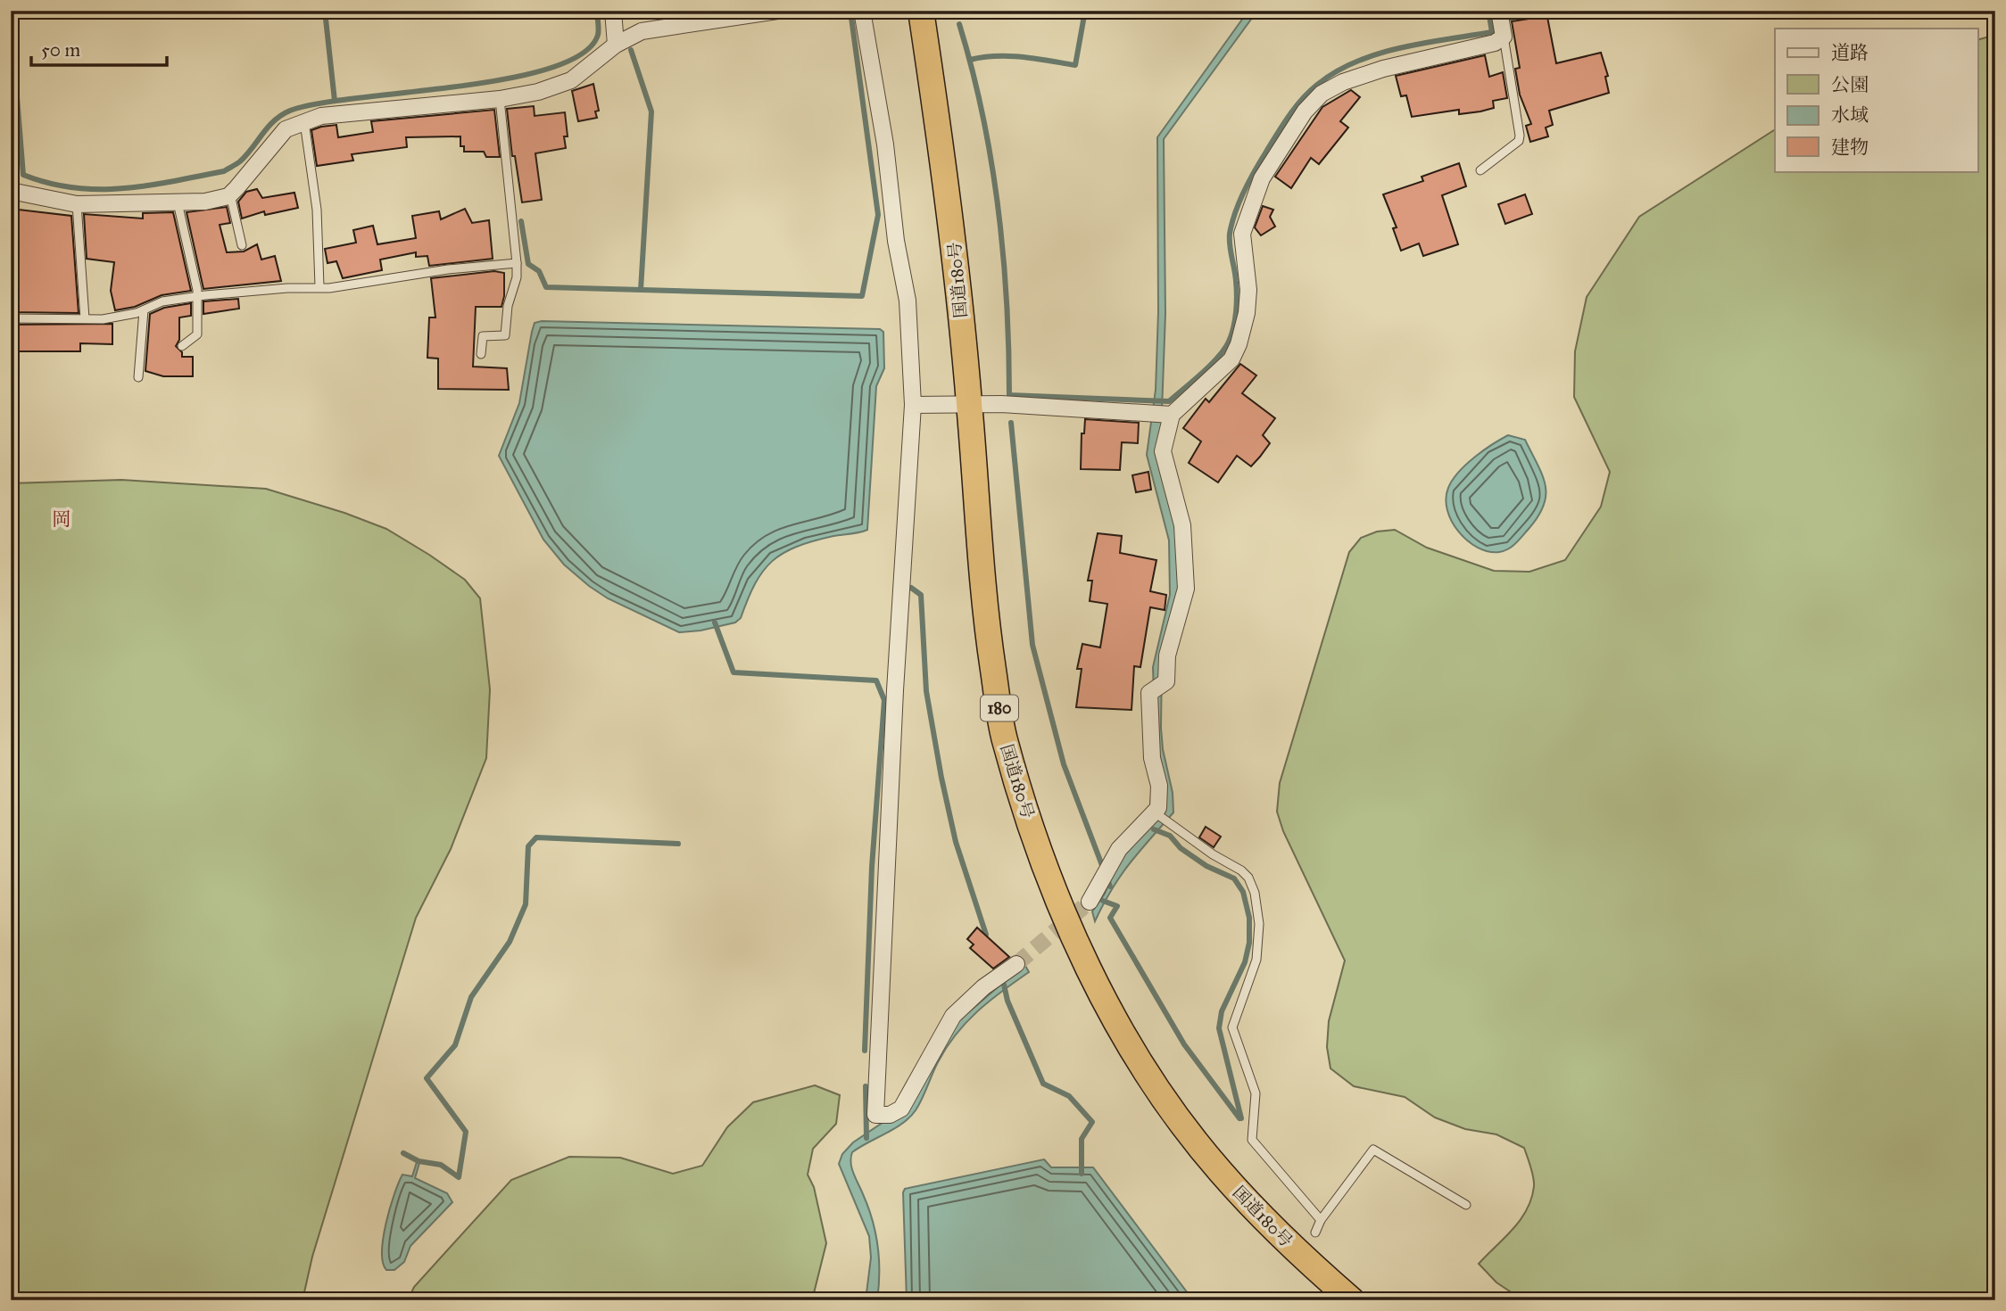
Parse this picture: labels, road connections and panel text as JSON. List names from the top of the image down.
{
  "streets": {
    "highway": ["国道180号", "180"]
  },
  "districts": ["岡"],
  "legend": [
    "道路",
    "公園",
    "水域",
    "建物"
  ],
  "scale_bar": "50 m"
}
